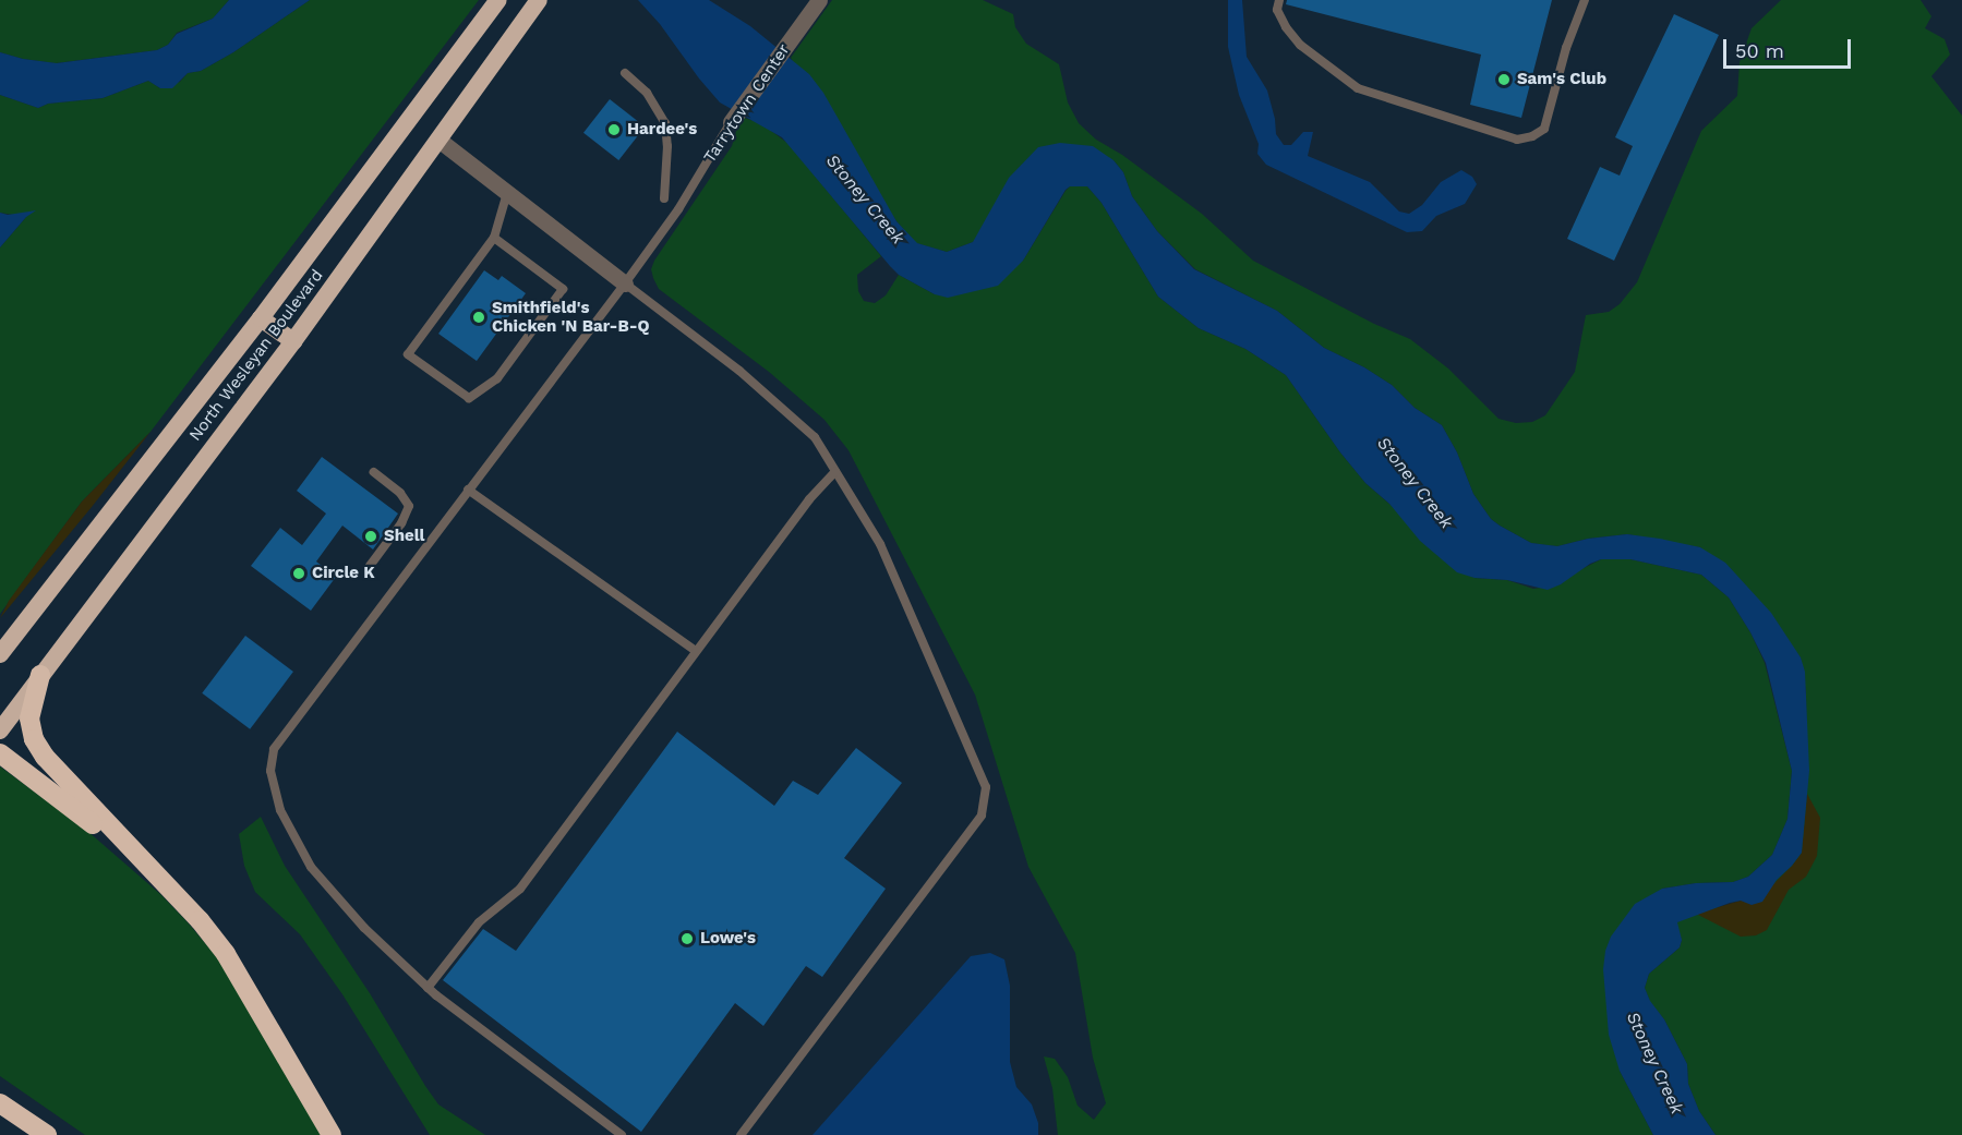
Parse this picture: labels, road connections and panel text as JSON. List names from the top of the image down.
{
  "streets": {
    "highway": ["North Wesleyan Boulevard"],
    "street": ["Tarrytown Center"]
  },
  "water": ["Stoney Creek"],
  "places": [
    "Sam's Club",
    "Hardee's",
    "Smithfield's Chicken 'N Bar-B-Q",
    "Shell",
    "Circle K",
    "Lowe's"
  ],
  "scale_bar": "50 m"
}
